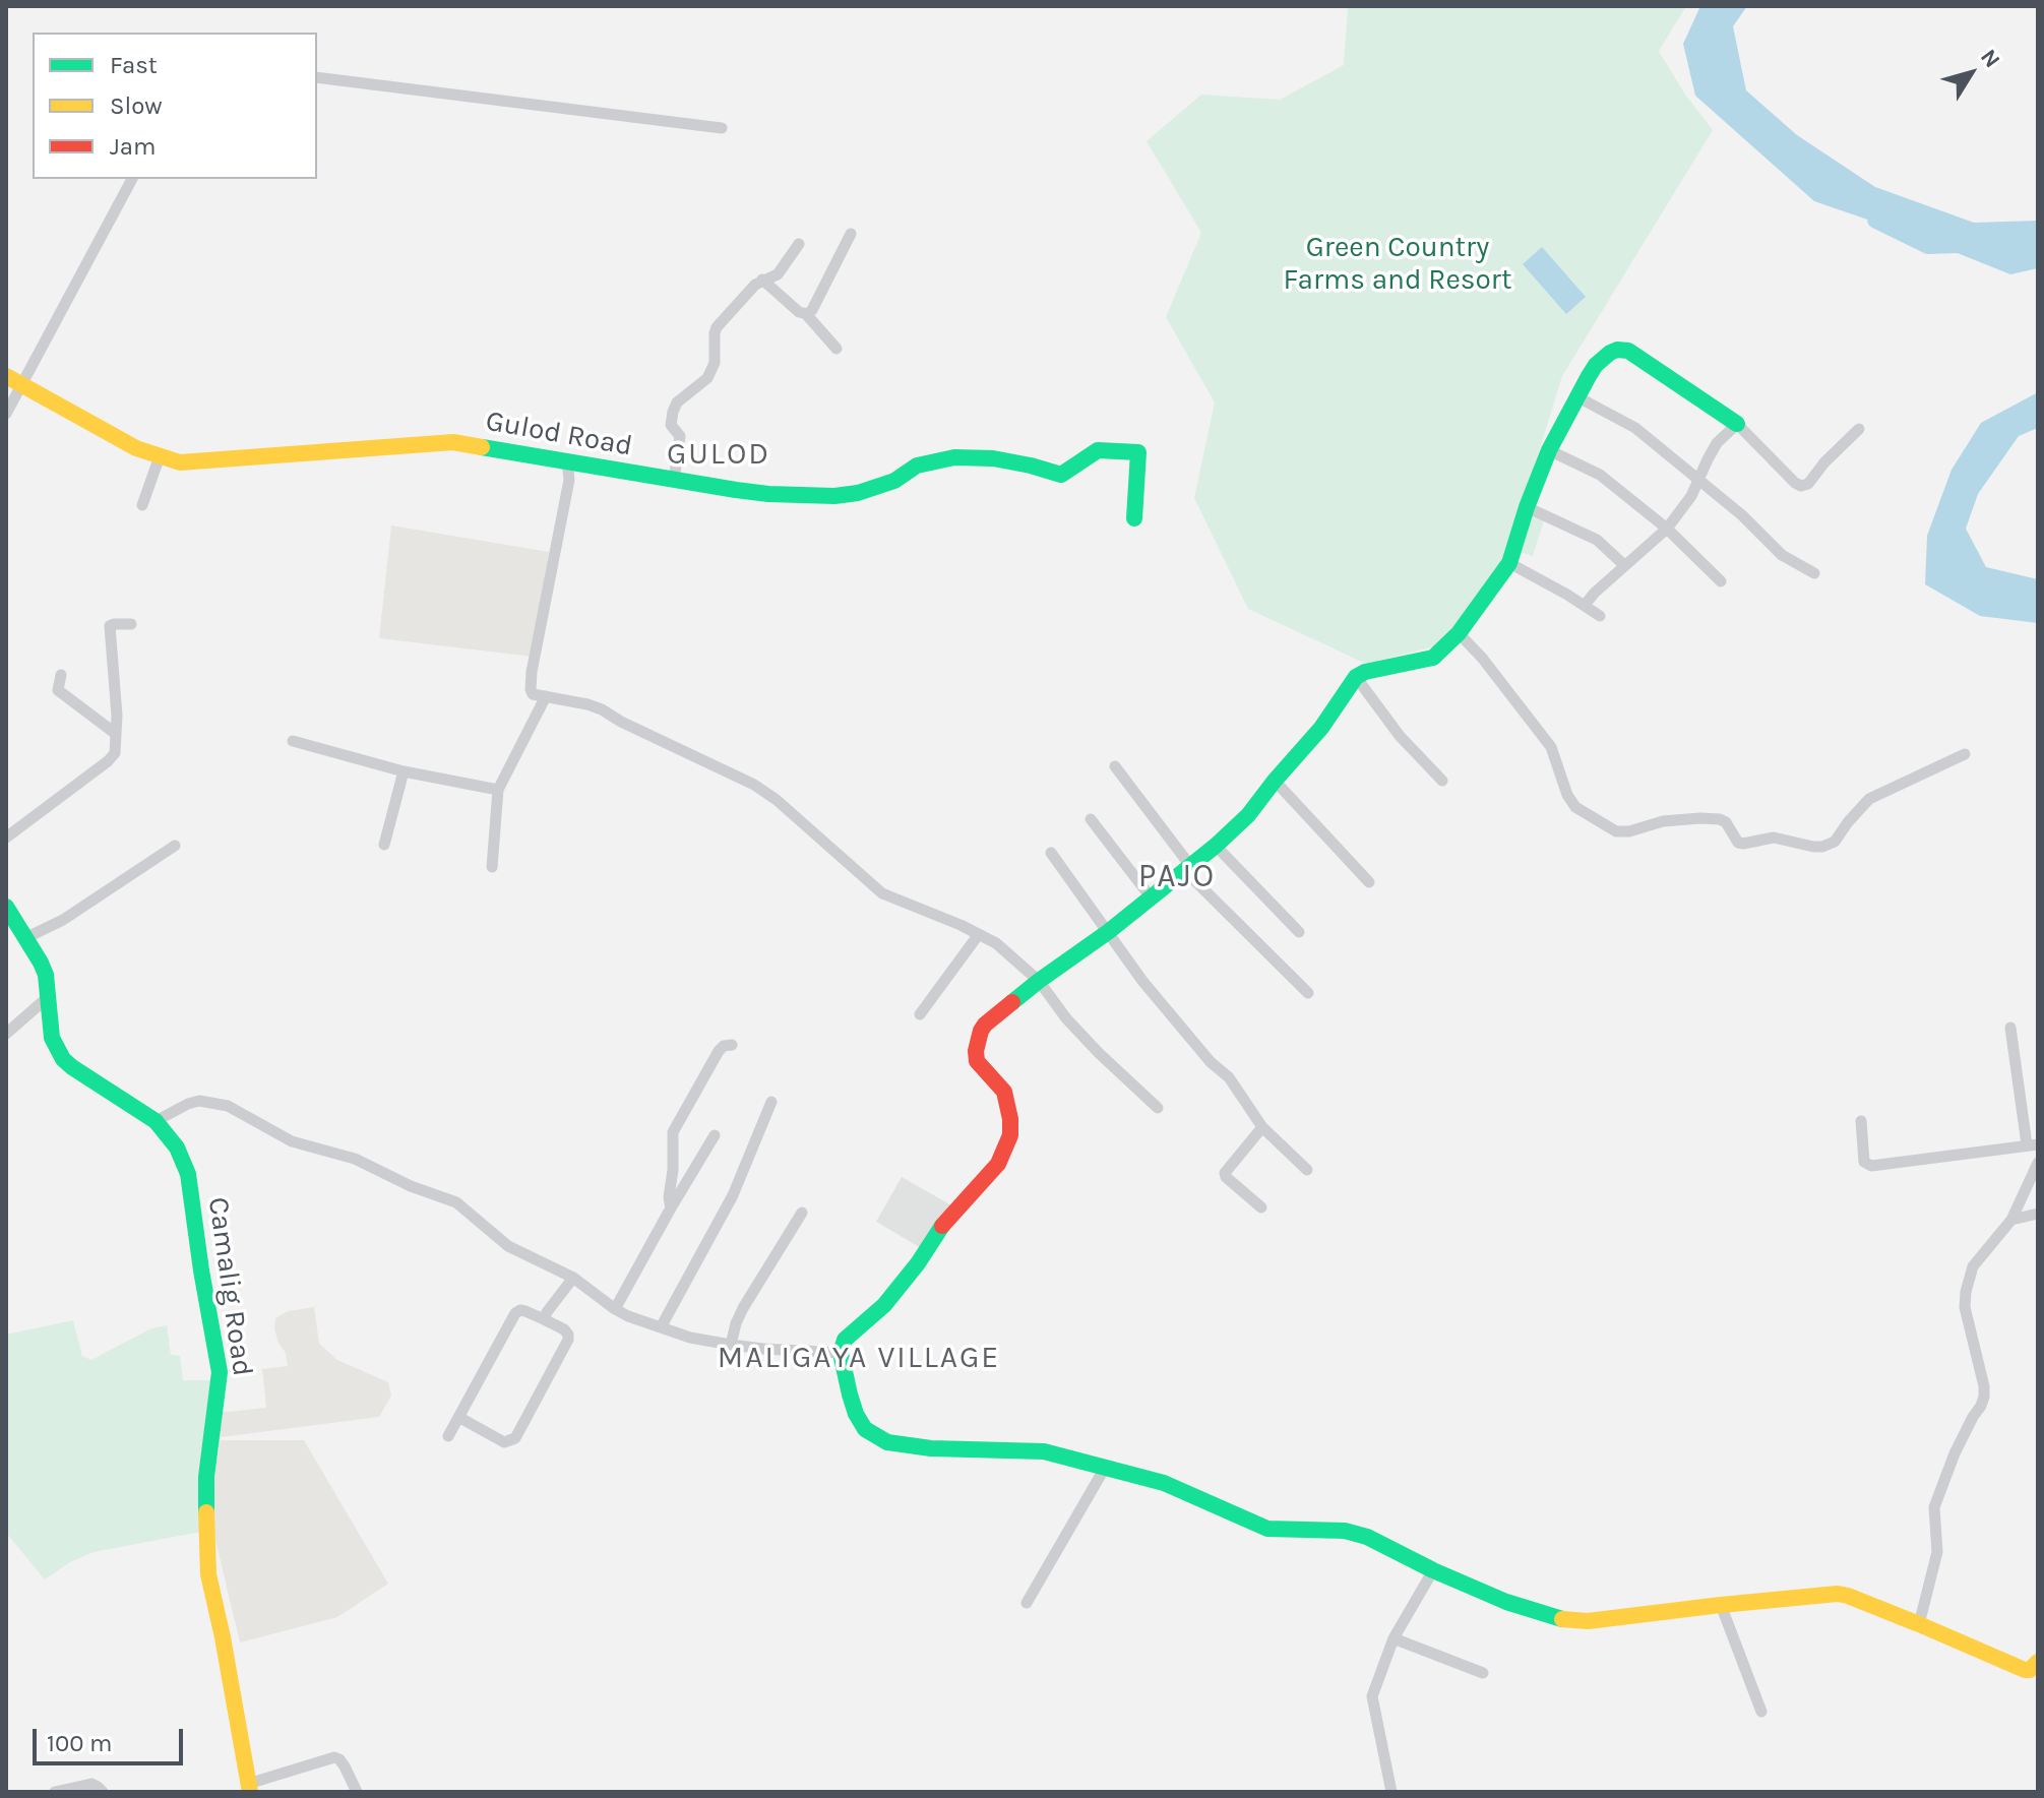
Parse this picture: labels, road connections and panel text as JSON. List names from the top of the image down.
{
  "streets": {
    "street": ["Gulod Road", "Camalig Road"]
  },
  "districts": ["GULOD", "PAJO", "MALIGAYA VILLAGE"],
  "parks": ["Green Country Farms and Resort"],
  "legend": ["Fast", "Slow", "Jam"],
  "scale_bar": "100 m",
  "north": "top right"
}
